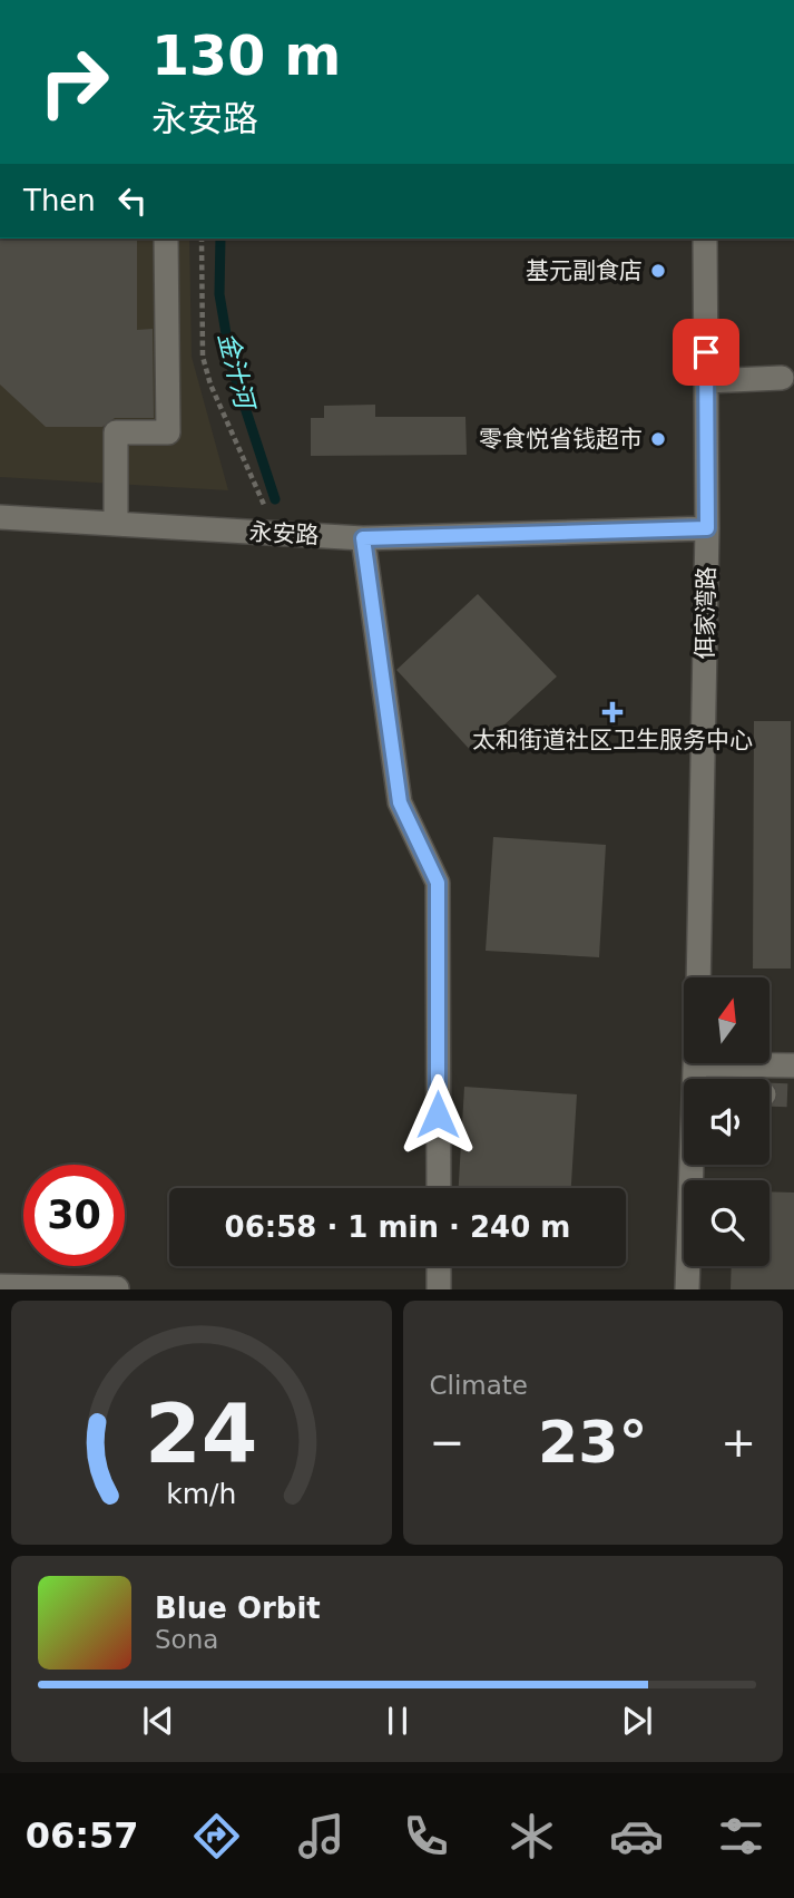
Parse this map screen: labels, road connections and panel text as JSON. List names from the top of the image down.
{
  "streets": {
    "street": ["永安路", "佴家湾路"]
  },
  "crossings": [
    ["永安路", "佴家湾路"]
  ],
  "water": ["金汁河"],
  "places": {
    "other": ["基元副食店", "零食悦省钱超市"],
    "health": ["太和街道社区卫生服务中心"]
  },
  "north": "top",
  "page": {
    "turn": ["130 m", "永安路"],
    "then": "Then",
    "limit": "30",
    "trip": "06:58 · 1 min · 240 m",
    "tile": "Climate",
    "heat": ["−", "23°", "+"],
    "song": ["Blue Orbit", "Sona"],
    "tabs": "06:57",
    "gauge": ["24", "km/h"]
  }
}
